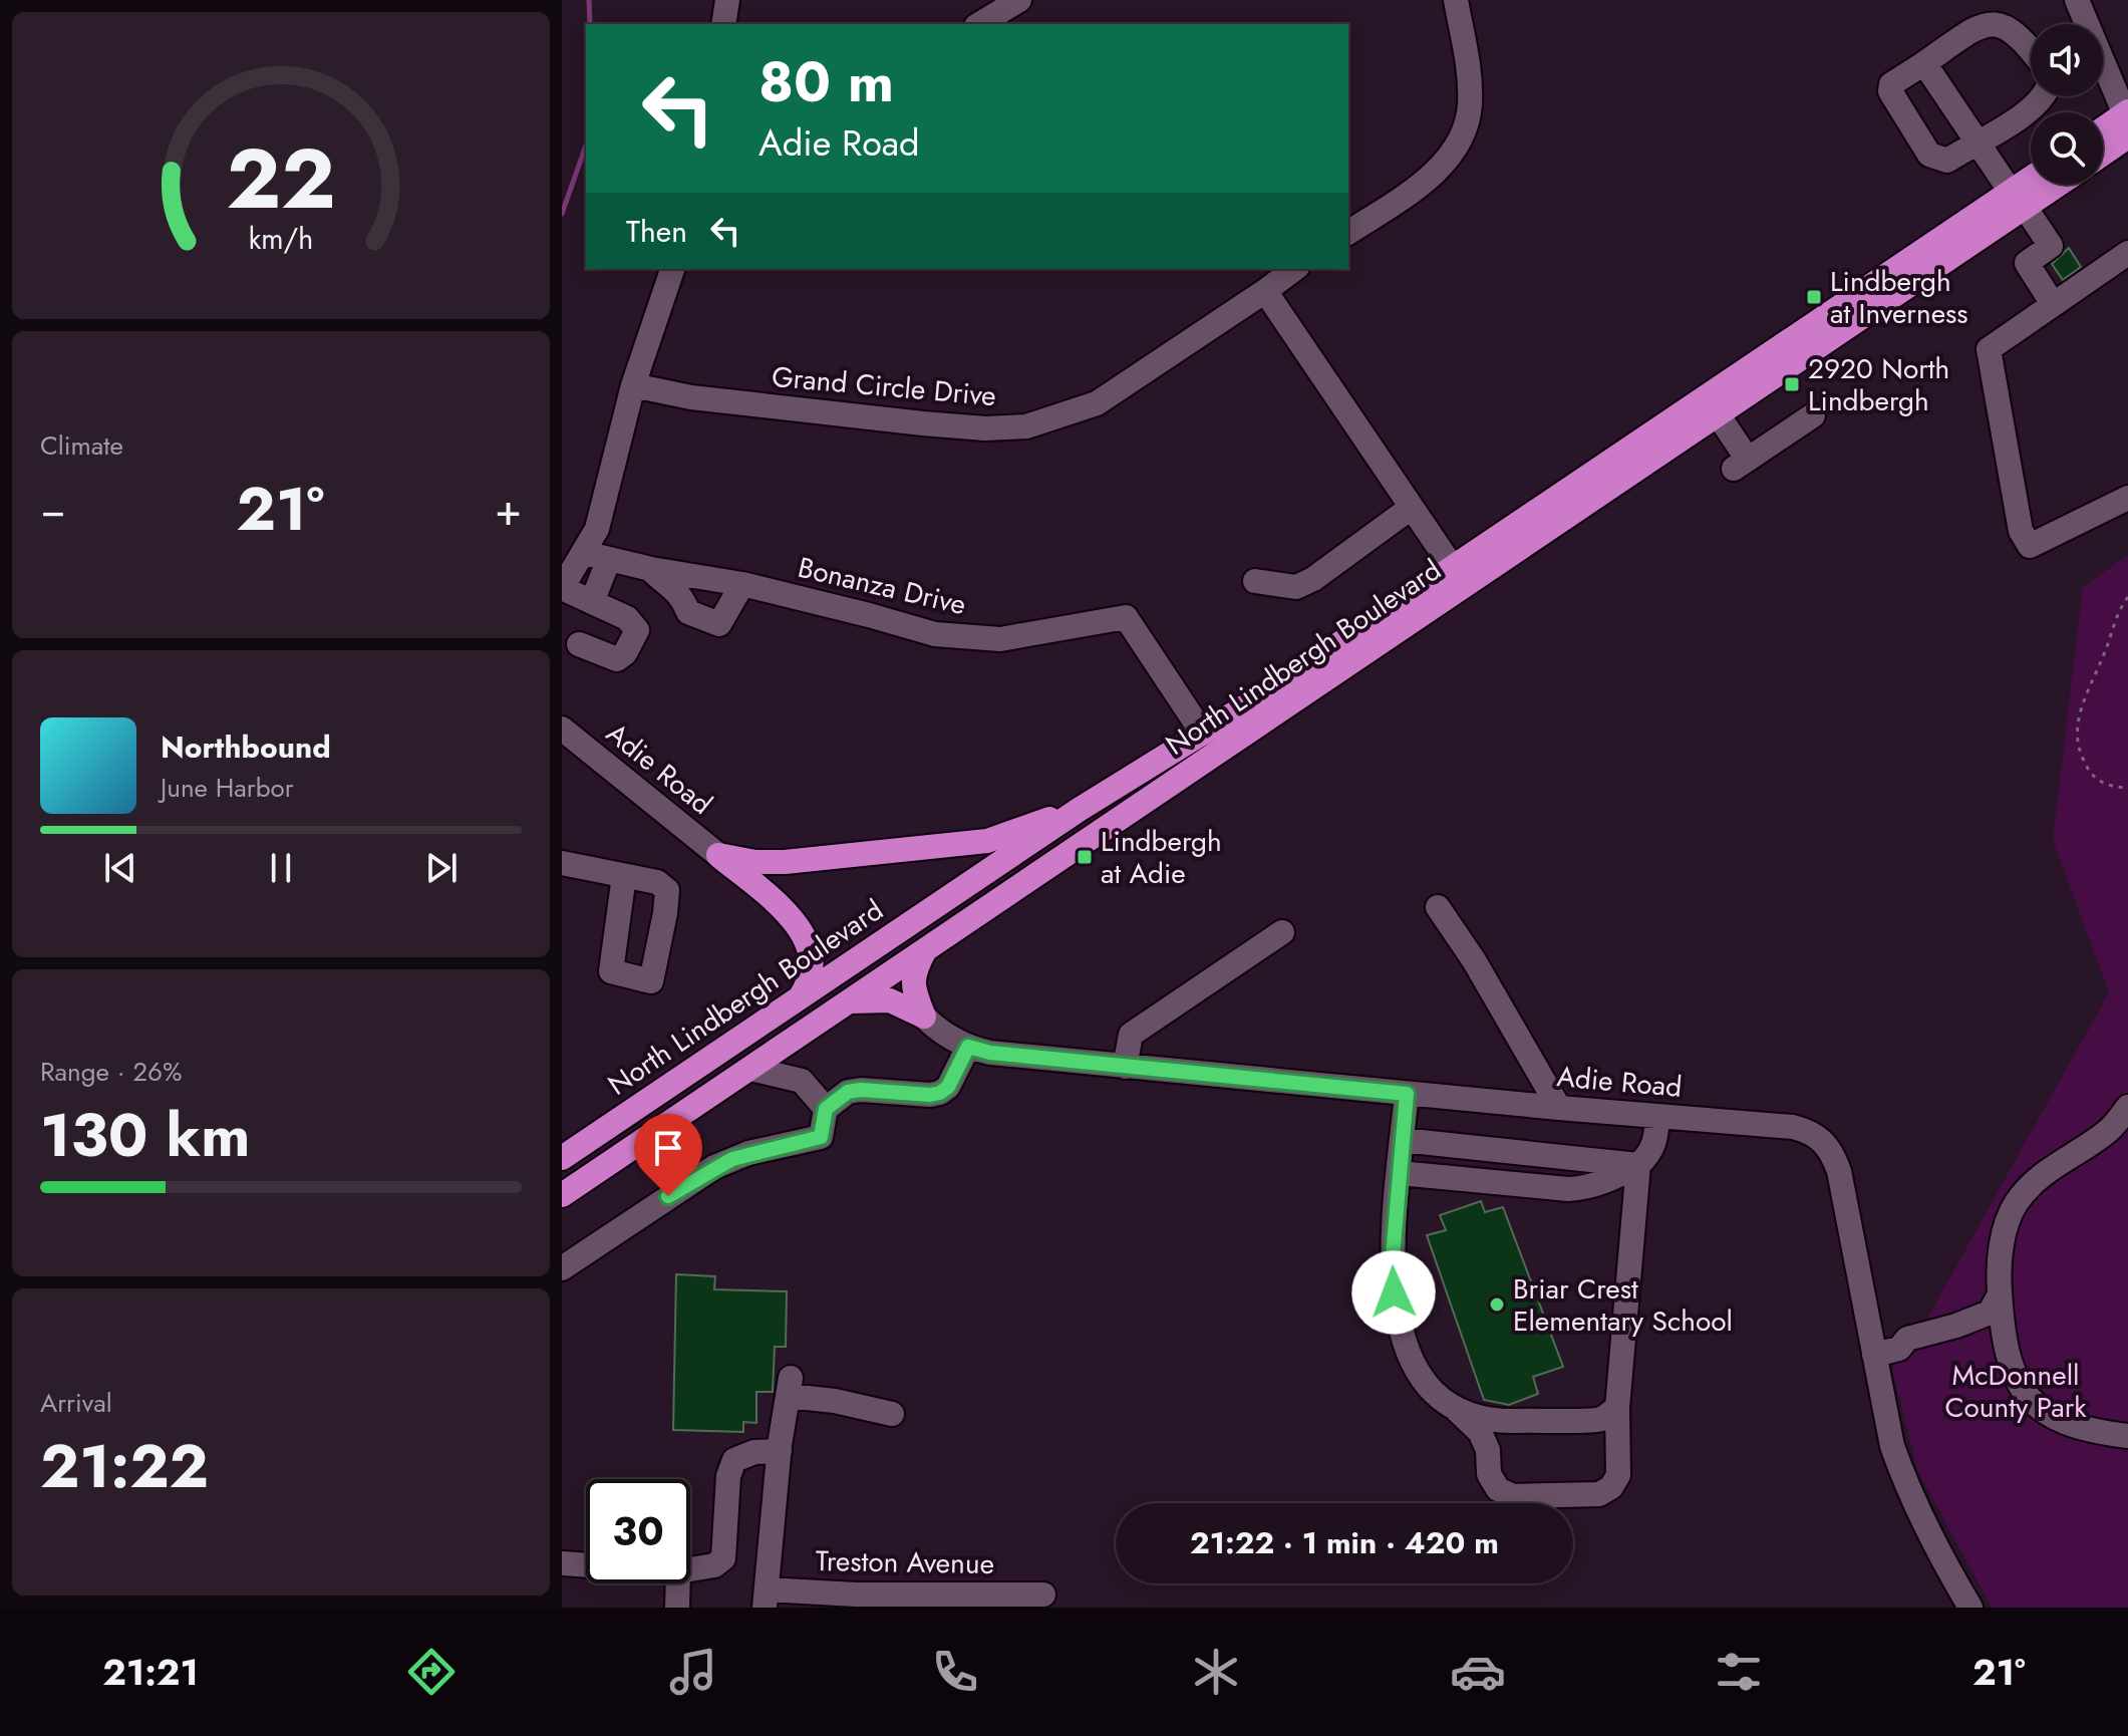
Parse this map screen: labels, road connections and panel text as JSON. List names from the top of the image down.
{
  "streets": {
    "highway": ["North Lindbergh Boulevard"],
    "street": [
      "Grand Circle Drive",
      "Bonanza Drive",
      "Adie Road",
      "Treston Avenue"
    ]
  },
  "crossings": [
    ["Bonanza Drive", "North Lindbergh Boulevard"]
  ],
  "parks": ["McDonnell County Park"],
  "places": {
    "transit": ["Lindbergh at Inverness", "2920 North Lindbergh", "Lindbergh at Adie"],
    "other": ["Briar Crest Elementary School"]
  },
  "page": {
    "turn": ["80 m", "Adie Road"],
    "then": "Then",
    "tile": [
      "Climate",
      ["Range · 26%", "130 km"],
      ["Arrival", "21:22"]
    ],
    "heat": ["−", "21°", "+"],
    "song": ["Northbound", "June Harbor"],
    "limit": "30",
    "trip": "21:22 · 1 min · 420 m",
    "tabs": ["21:21", "21°"],
    "gauge": ["22", "km/h"]
  }
}
